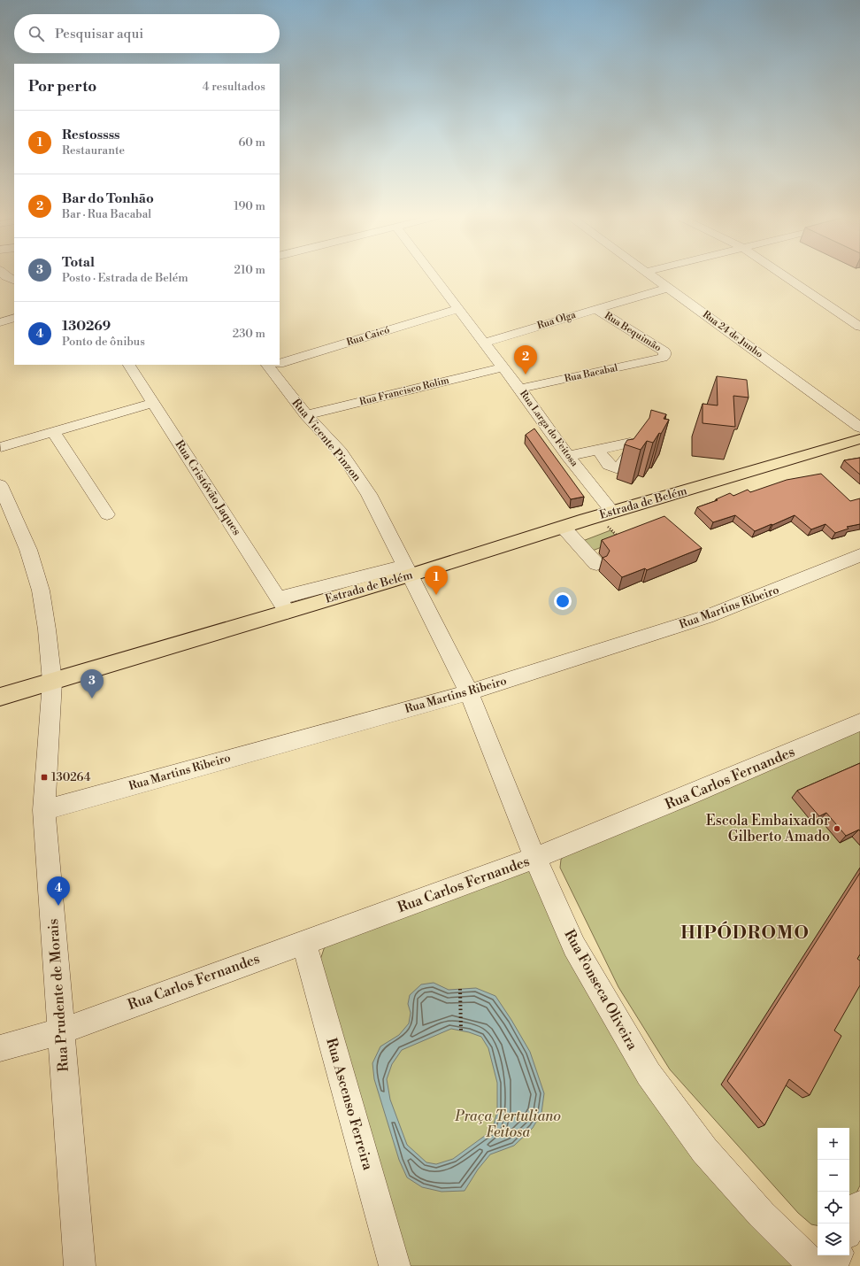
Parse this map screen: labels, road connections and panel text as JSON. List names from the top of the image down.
{
  "streets": {
    "main road": ["Estrada de Belém"],
    "street": [
      "Rua Olga",
      "Rua Bequimão",
      "Rua 24 de Junho",
      "Rua Caicó",
      "Rua Bacabal",
      "Rua Francisco Rolim",
      "Rua Larga do Feitosa",
      "Rua Vicente Pinzon",
      "Rua Cristóvão Jaques",
      "Rua Martins Ribeiro",
      "Rua Carlos Fernandes",
      "Rua Fonseca Oliveira",
      "Rua Prudente de Morais",
      "Rua Ascenso Ferreira"
    ]
  },
  "crossings": [
    ["Rua Olga", "Rua Bequimão"],
    ["Rua Olga", "Rua 24 de Junho"],
    ["Rua Olga", "Rua Larga do Feitosa"],
    ["Rua Bequimão", "Rua Bacabal"],
    ["Rua Caicó", "Rua Larga do Feitosa"],
    ["Rua Bacabal", "Rua Larga do Feitosa"],
    ["Rua Francisco Rolim", "Rua Larga do Feitosa"],
    ["Rua Francisco Rolim", "Rua Vicente Pinzon"],
    ["Rua Larga do Feitosa", "Estrada de Belém"],
    ["Rua Vicente Pinzon", "Estrada de Belém"],
    ["Rua Vicente Pinzon", "Rua Fonseca Oliveira"],
    ["Rua Cristóvão Jaques", "Estrada de Belém"],
    ["Estrada de Belém", "Rua Fonseca Oliveira"],
    ["Estrada de Belém", "Rua Prudente de Morais"],
    ["Rua Martins Ribeiro", "Rua Fonseca Oliveira"],
    ["Rua Martins Ribeiro", "Rua Prudente de Morais"],
    ["Rua Carlos Fernandes", "Rua Fonseca Oliveira"],
    ["Rua Carlos Fernandes", "Rua Prudente de Morais"],
    ["Rua Carlos Fernandes", "Rua Ascenso Ferreira"]
  ],
  "districts": ["HIPÓDROMO"],
  "parks": ["Praça Tertuliano Feitosa"],
  "places": {
    "transit": ["130264"],
    "other": ["Escola Embaixador Gilberto Amado"]
  },
  "page": {
    "search": "Pesquisar aqui",
    "heading": ["Por perto", "4 resultados"],
    "list": [
      {
        "mark": "1",
        "name": "Restossss",
        "note": "Restaurante",
        "value": "60 m"
      },
      {
        "mark": "2",
        "name": "Bar do Tonhão",
        "note": "Bar · Rua Bacabal",
        "value": "190 m"
      },
      {
        "mark": "3",
        "name": "Total",
        "note": "Posto · Estrada de Belém",
        "value": "210 m"
      },
      {
        "mark": "4",
        "name": "130269",
        "note": "Ponto de ônibus",
        "value": "230 m"
      }
    ],
    "pins": [
      "2",
      "1",
      "3",
      "4"
    ],
    "map_buttons": ["+", "−"]
  }
}
